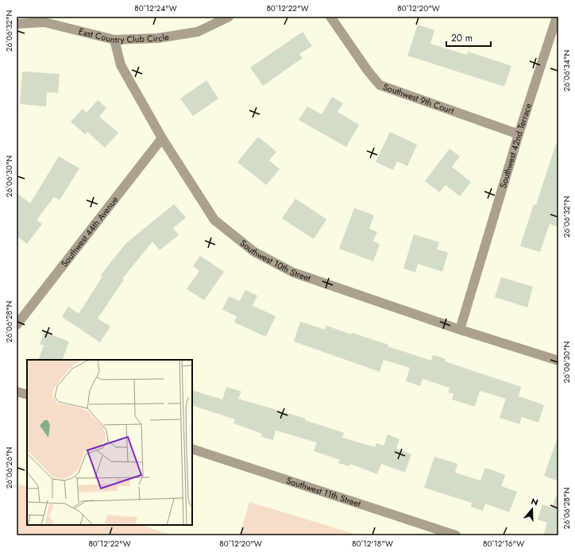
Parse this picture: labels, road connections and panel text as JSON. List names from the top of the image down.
{
  "streets": {
    "street": [
      "East Country Club Circle",
      "Southwest 9th Court",
      "Southwest 42nd Terrace",
      "Southwest 44th Avenue",
      "Southwest 10th Street",
      "Southwest 11th Street"
    ]
  },
  "crossings": [
    ["East Country Club Circle", "Southwest 10th Street"],
    ["Southwest 9th Court", "Southwest 42nd Terrace"],
    ["Southwest 42nd Terrace", "Southwest 10th Street"],
    ["Southwest 44th Avenue", "Southwest 10th Street"]
  ],
  "scale_bar": "20 m",
  "north": "top",
  "coordinates": [
    "80°12'24\"W",
    "80°12'22\"W",
    "80°12'20\"W",
    "26°06'32\"N",
    "26°06'34\"N",
    "26°06'30\"N",
    "26°06'28\"N",
    "26°06'26\"N",
    "80°12'18\"W",
    "80°12'16\"W"
  ]
}
